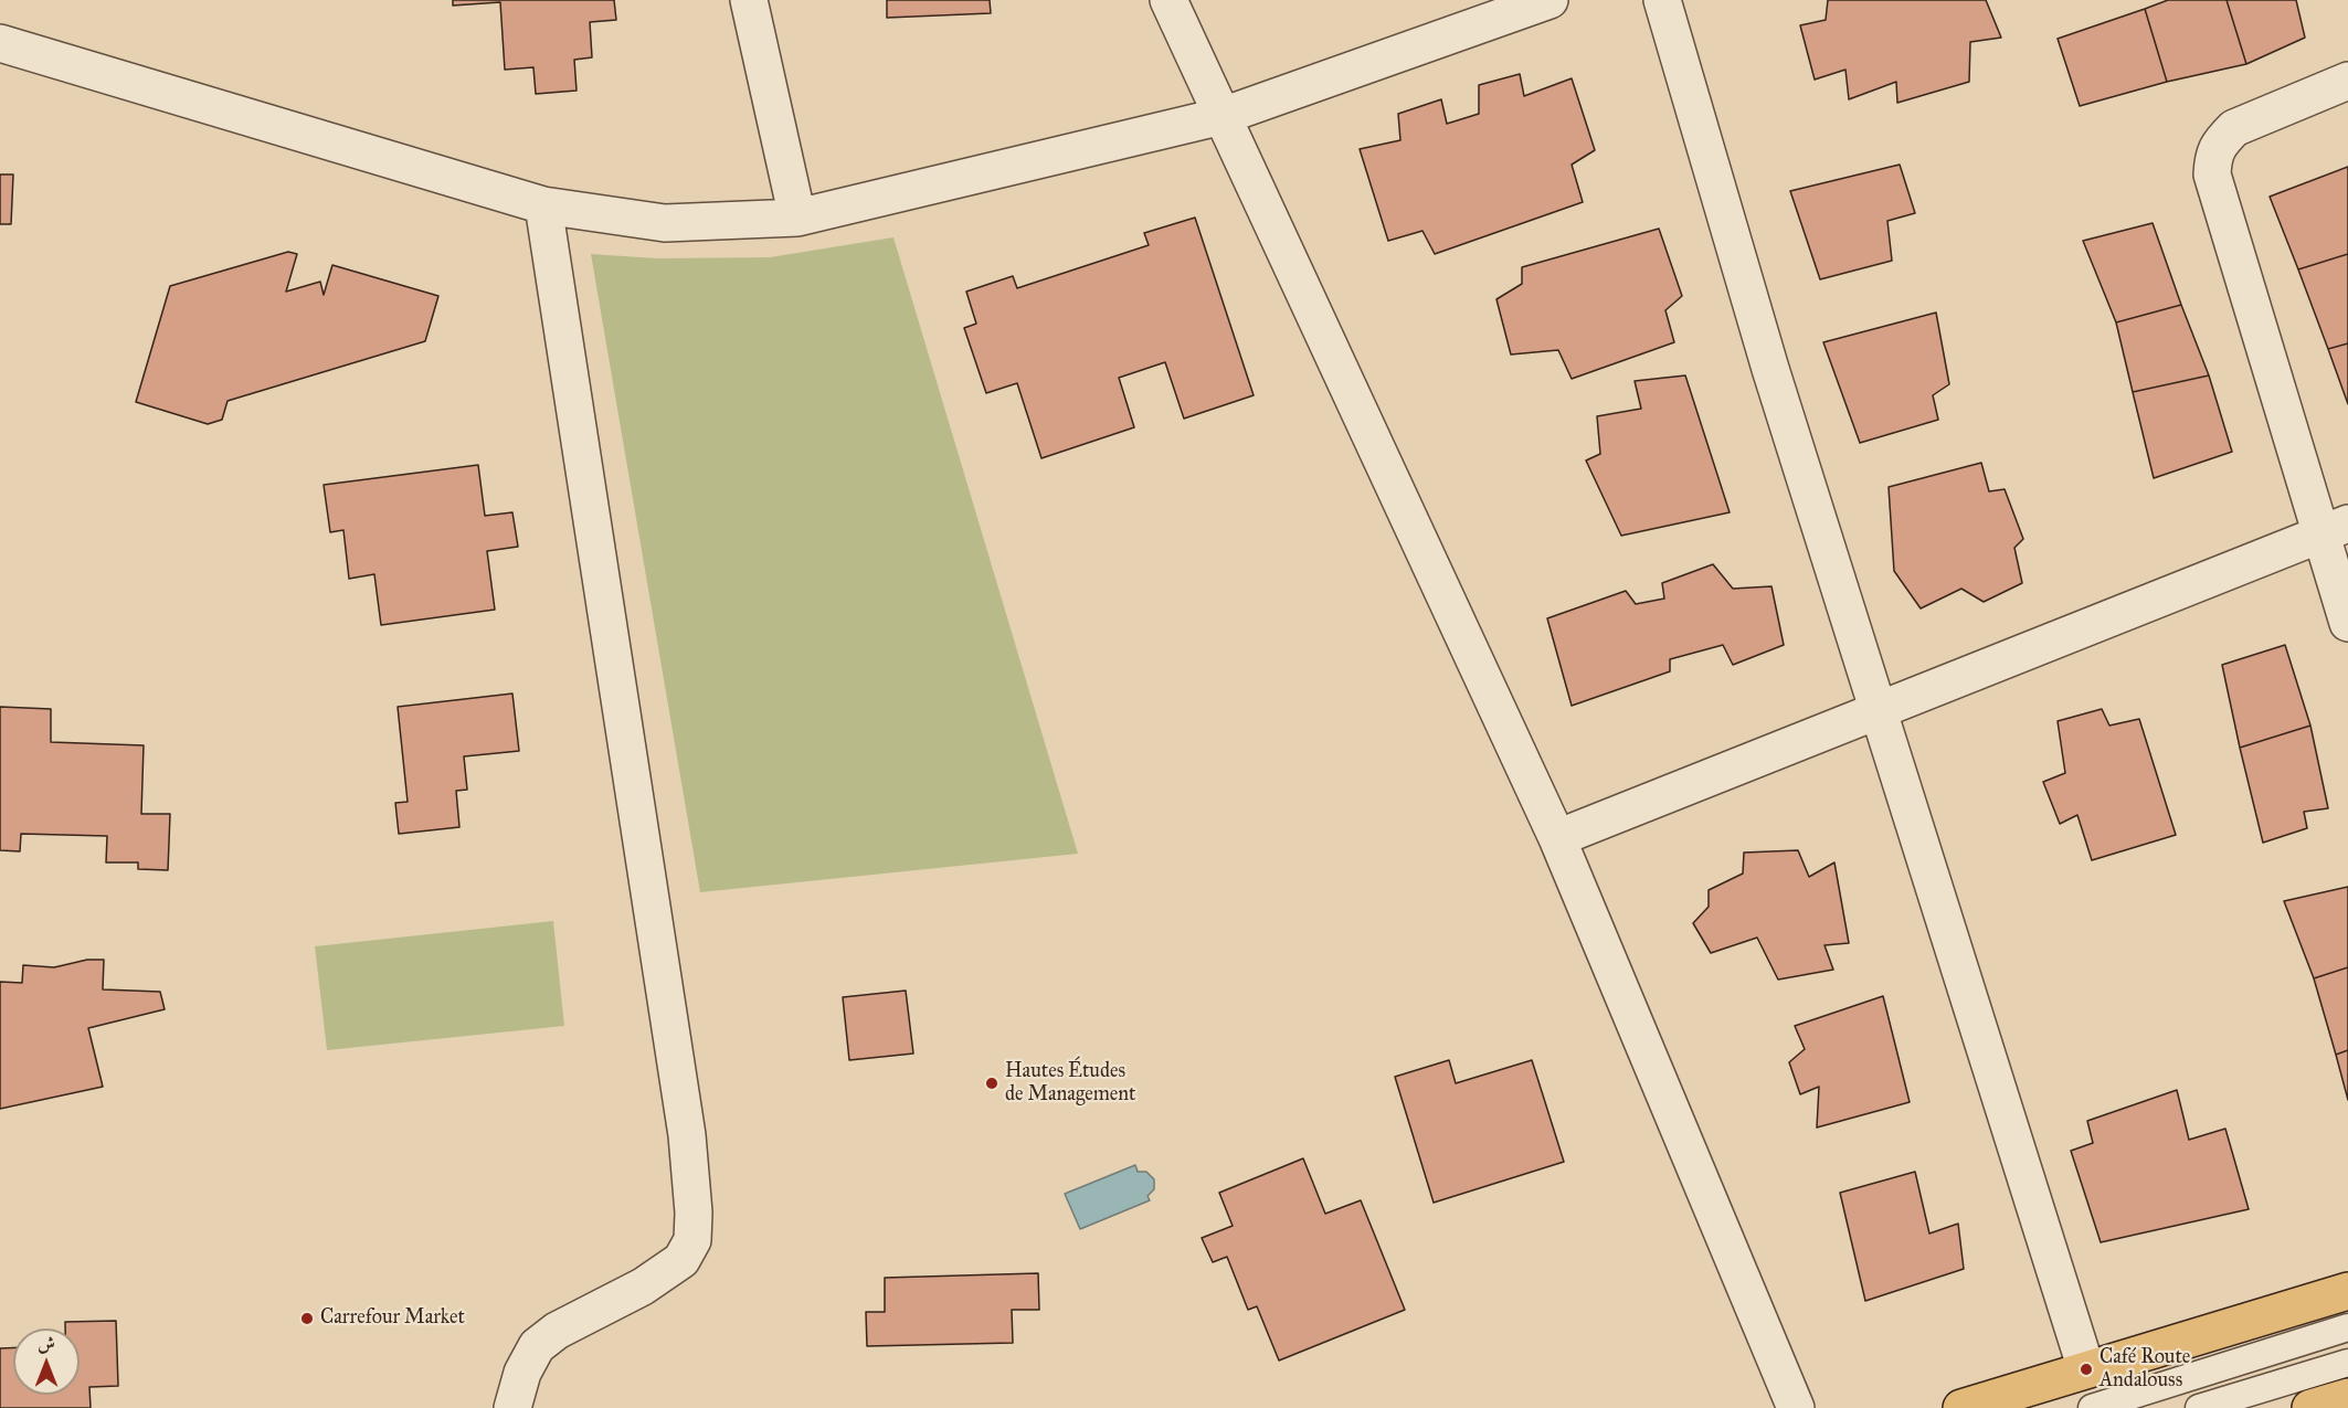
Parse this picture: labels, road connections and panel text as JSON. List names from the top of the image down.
{
  "places": ["Hautes Études de Management", "Carrefour Market", "Café Route Andalouss"],
  "north": "top"
}
